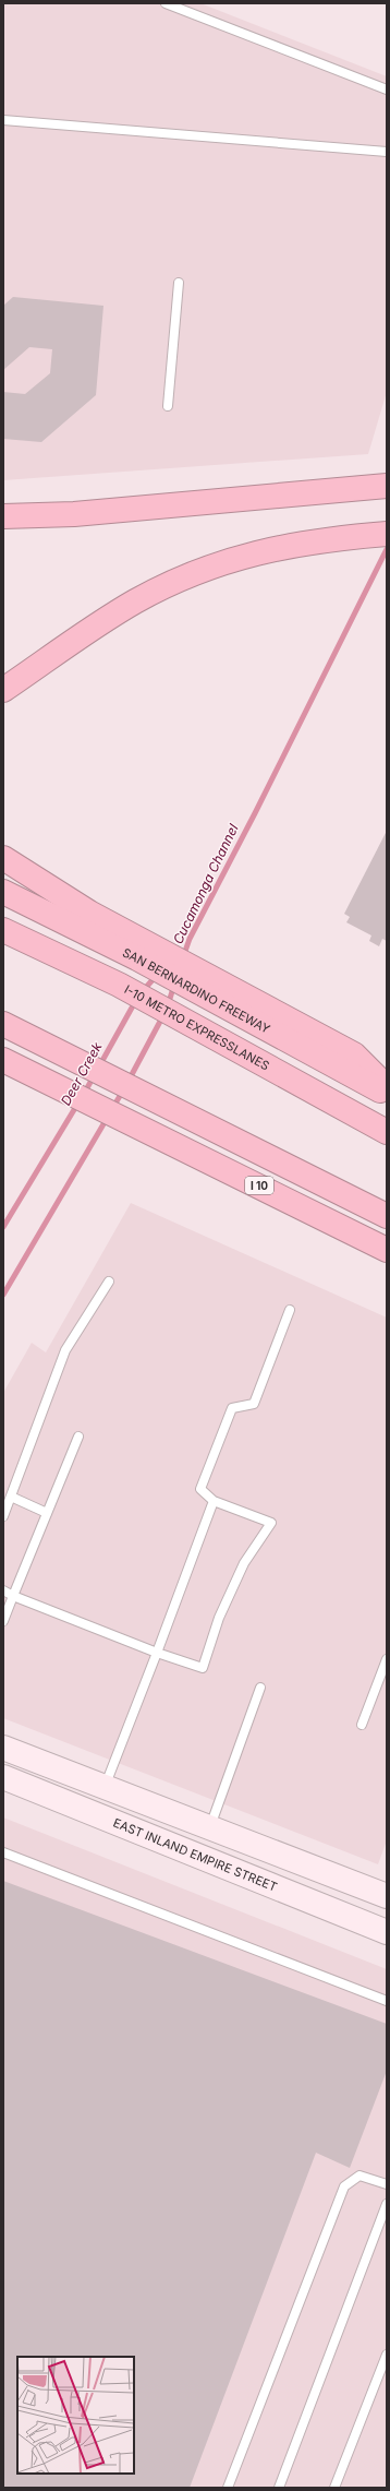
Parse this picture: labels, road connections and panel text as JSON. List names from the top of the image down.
{
  "streets": {
    "highway": ["SAN BERNARDINO FREEWAY", "I-10 METRO EXPRESSLANES", "I 10"],
    "main road": ["EAST INLAND EMPIRE STREET"]
  },
  "water": ["Cucamonga Channel", "Deer Creek"]
}
